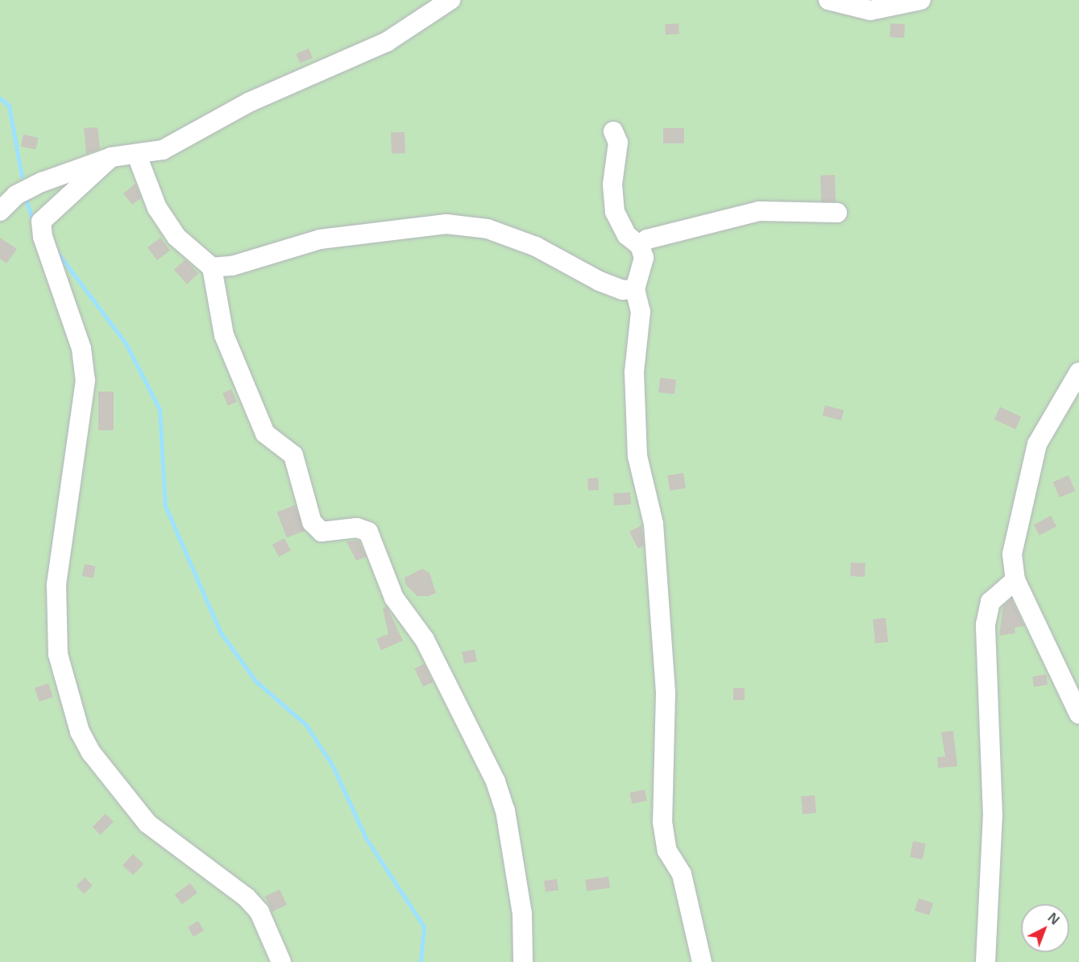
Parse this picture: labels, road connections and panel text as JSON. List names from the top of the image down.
{
  "north": "top right"
}
